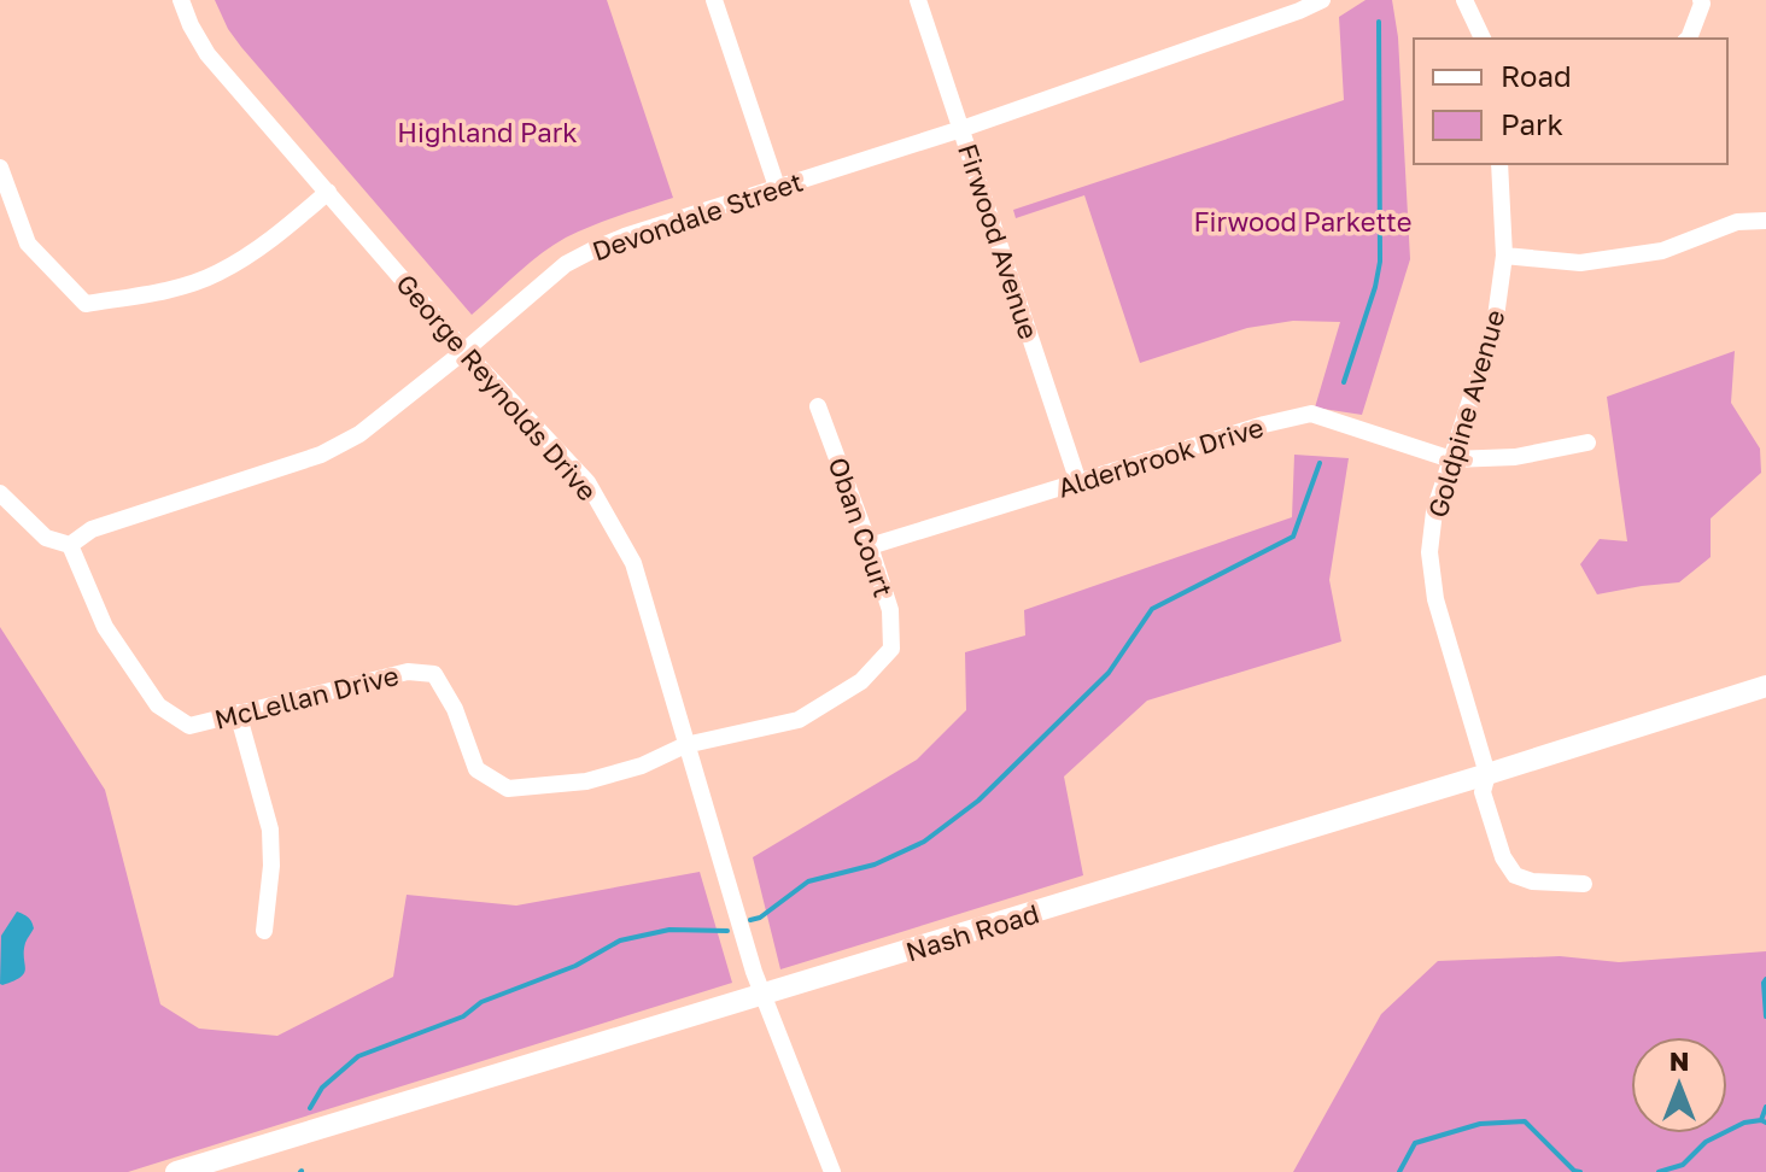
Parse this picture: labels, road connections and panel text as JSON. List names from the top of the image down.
{
  "streets": {
    "street": [
      "Devondale Street",
      "Firwood Avenue",
      "George Reynolds Drive",
      "Goldpine Avenue",
      "Alderbrook Drive",
      "Oban Court",
      "McLellan Drive",
      "Nash Road"
    ]
  },
  "crossings": [
    ["Devondale Street", "Firwood Avenue"],
    ["Devondale Street", "George Reynolds Drive"],
    ["Devondale Street", "McLellan Drive"],
    ["Firwood Avenue", "Alderbrook Drive"],
    ["George Reynolds Drive", "Oban Court"],
    ["George Reynolds Drive", "McLellan Drive"],
    ["George Reynolds Drive", "Nash Road"],
    ["Goldpine Avenue", "Alderbrook Drive"],
    ["Goldpine Avenue", "Nash Road"],
    ["Alderbrook Drive", "Oban Court"],
    ["Oban Court", "McLellan Drive"]
  ],
  "parks": ["Highland Park", "Firwood Parkette"],
  "legend": ["Road", "Park"],
  "north": "top"
}
